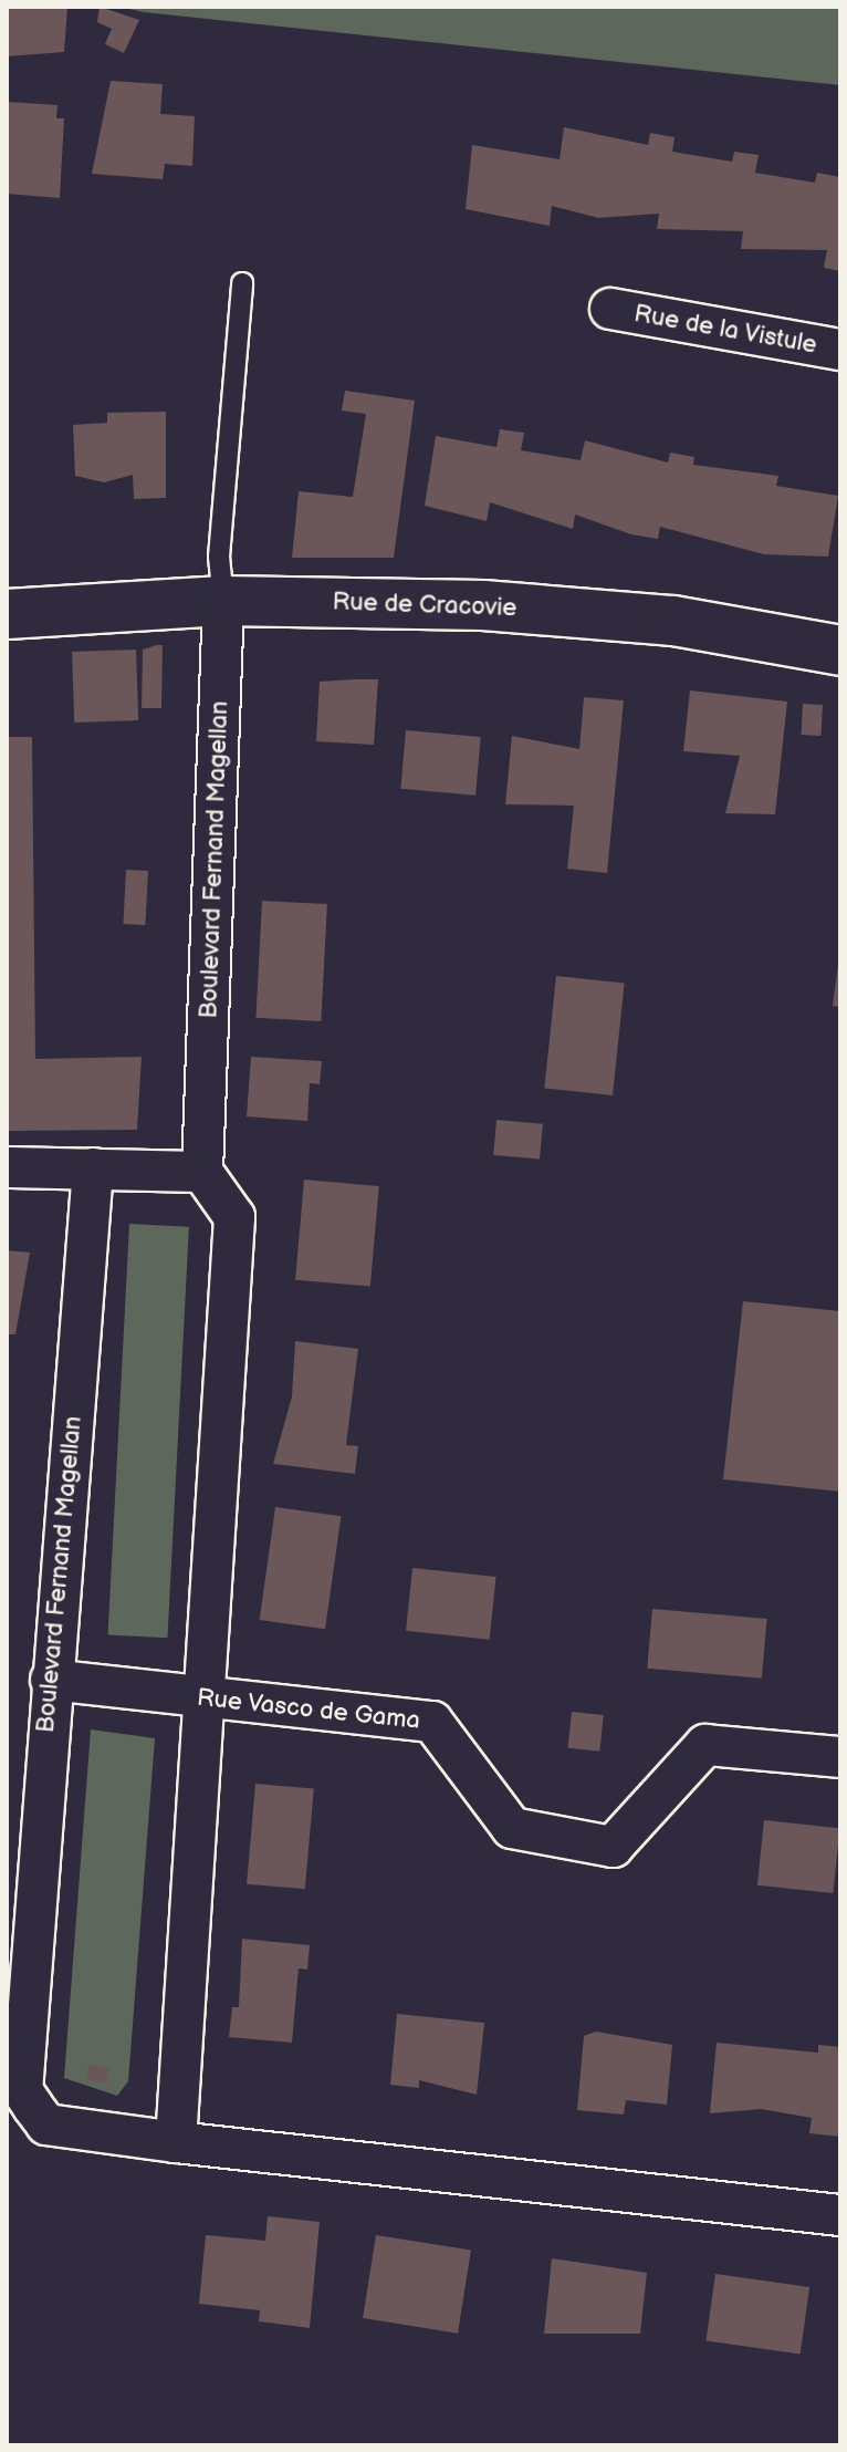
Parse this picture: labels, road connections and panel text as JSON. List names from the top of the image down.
{
  "streets": {
    "street": [
      "Rue de la Vistule",
      "Rue de Cracovie",
      "Boulevard Fernand Magellan",
      "Rue Vasco de Gama"
    ]
  },
  "crossings": [
    ["Rue de Cracovie", "Boulevard Fernand Magellan"],
    ["Boulevard Fernand Magellan", "Rue Vasco de Gama"]
  ]
}
